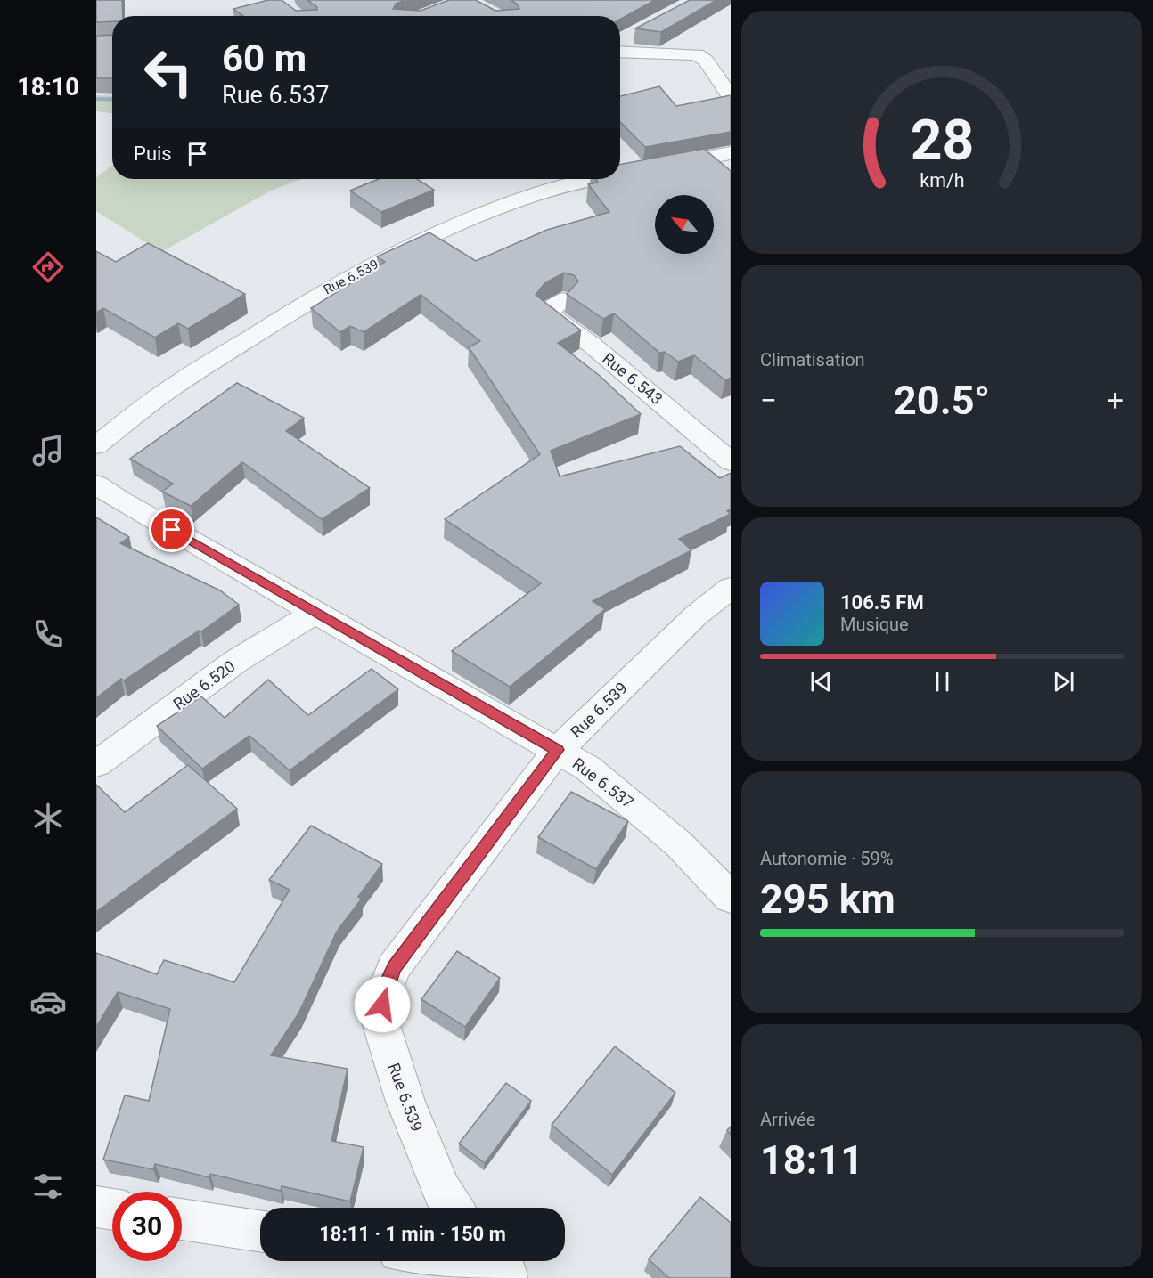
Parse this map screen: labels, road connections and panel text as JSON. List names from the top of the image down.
{
  "streets": {
    "street": [
      "Rue 6.539",
      "Rue 6.543",
      "Rue 6.520",
      "Rue 6.537"
    ]
  },
  "crossings": [
    ["Rue 6.539", "Rue 6.537"],
    ["Rue 6.520", "Rue 6.537"]
  ],
  "north": "top left",
  "page": {
    "tabs": "18:10",
    "turn": ["60 m", "Rue 6.537"],
    "then": "Puis",
    "tile": [
      "Climatisation",
      ["Autonomie · 59%", "295 km"],
      ["Arrivée", "18:11"]
    ],
    "heat": ["−", "20.5°", "+"],
    "song": ["106.5 FM", "Musique"],
    "limit": "30",
    "trip": "18:11 · 1 min · 150 m",
    "gauge": ["28", "km/h"]
  }
}
